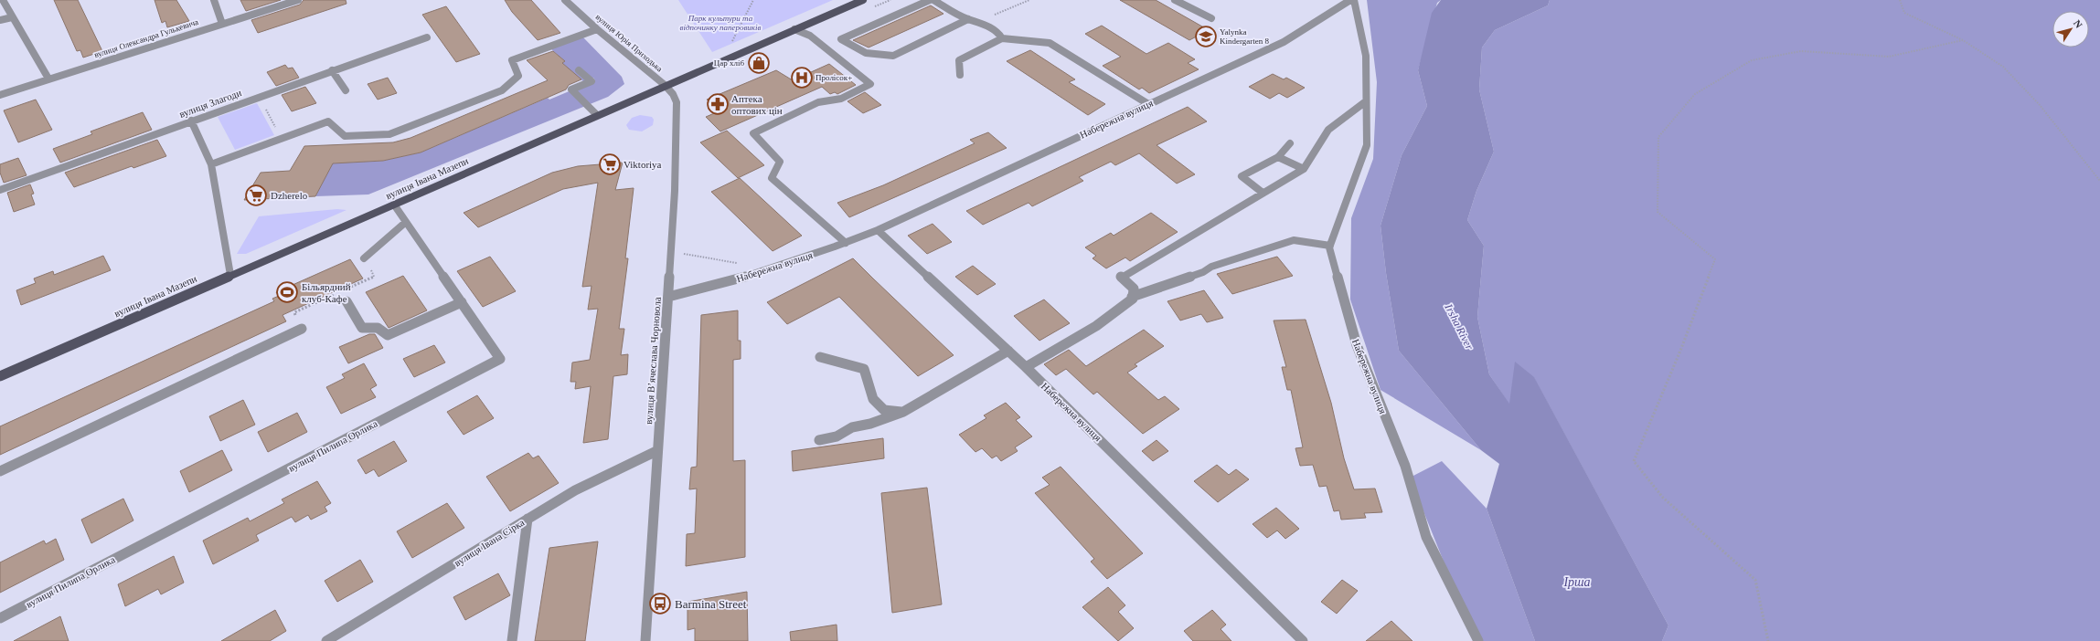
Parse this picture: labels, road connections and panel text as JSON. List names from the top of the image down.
{
  "streets": {
    "main road": ["вулиця Івана Мазепи"],
    "street": [
      "вулиця Олександра Гулькевича",
      "вулиця Юрія Приходька",
      "вулиця Злагоди",
      "Набережна вулиця",
      "вулиця Вʼячеслава Чорновола",
      "вулиця Пилипа Орлика",
      "вулиця Івана Сірка"
    ]
  },
  "crossings": [
    ["вулиця Юрія Приходька", "вулиця Івана Мазепи"],
    ["вулиця Юрія Приходька", "вулиця Вʼячеслава Чорновола"],
    ["Набережна вулиця", "вулиця Вʼячеслава Чорновола"],
    ["вулиця Івана Мазепи", "вулиця Вʼячеслава Чорновола"],
    ["вулиця Івана Мазепи", "вулиця Пилипа Орлика"],
    ["вулиця Вʼячеслава Чорновола", "вулиця Івана Сірка"]
  ],
  "water": ["Irsha River", "Ірша"],
  "parks": ["Парк культури та відпочинку паперовиків"],
  "places": {
    "school or university": ["Yalynka Kindergarten 8"],
    "shop": ["Цар хліб"],
    "hospital": ["Пролісок+"],
    "pharmacy": ["Аптека оптових цін"],
    "supermarket": ["Viktoriya", "Dzherelo"],
    "sports": ["Більярдний клуб-Кафе"],
    "bus stop": ["Barmina Street"]
  },
  "north": "top right"
}
